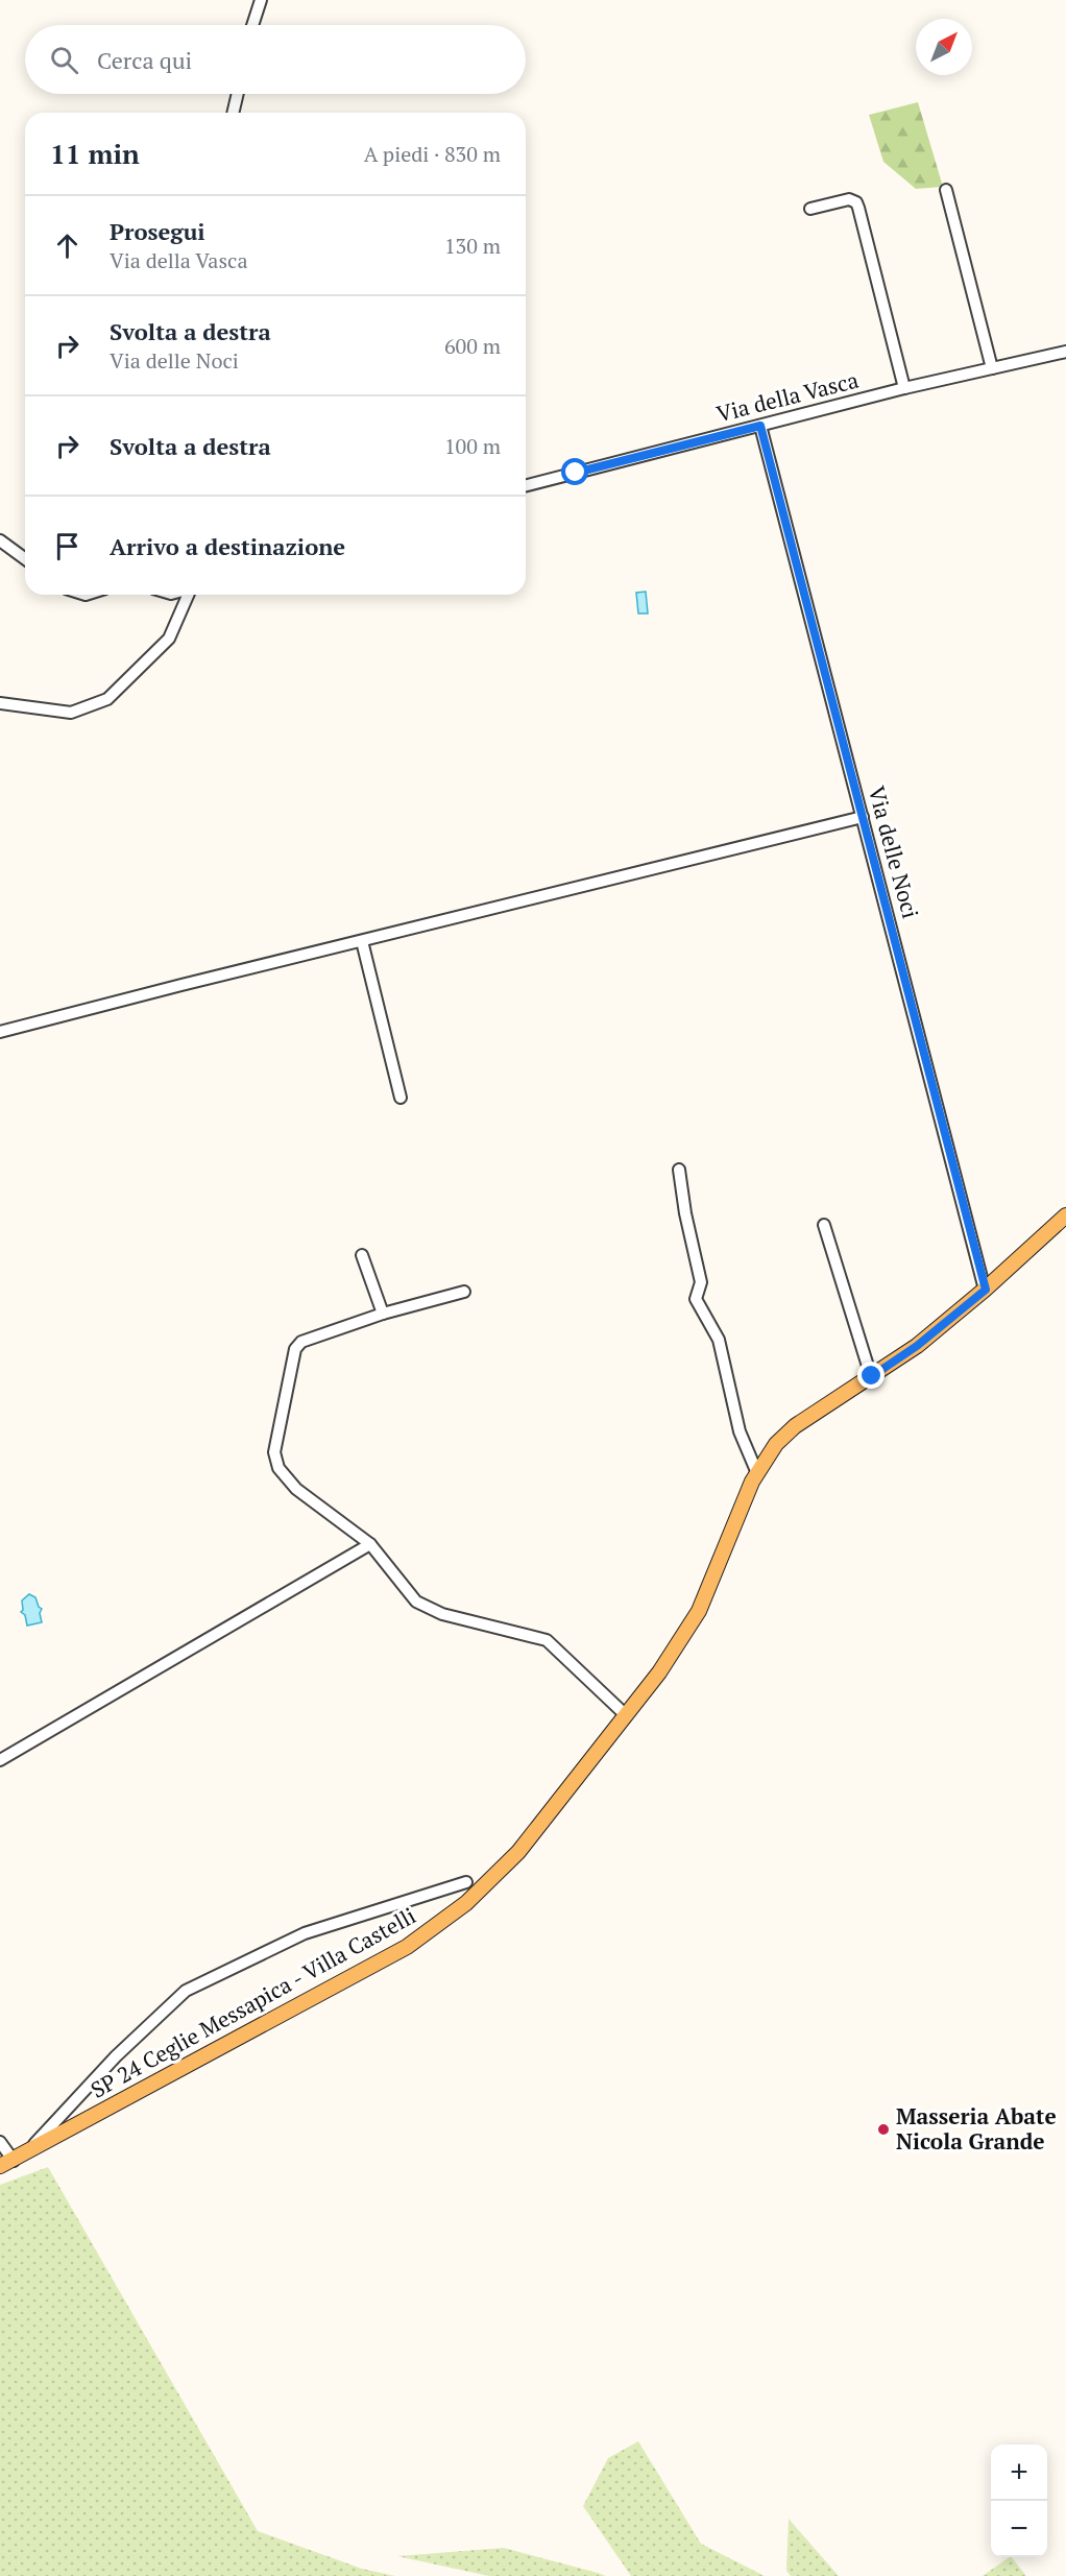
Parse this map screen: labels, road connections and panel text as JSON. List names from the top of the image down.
{
  "streets": {
    "main road": ["SP 24 Ceglie Messapica - Villa Castelli"],
    "street": ["Via della Vasca", "Via delle Noci"]
  },
  "crossings": [
    ["Via della Vasca", "Via delle Noci"],
    ["Via delle Noci", "SP 24 Ceglie Messapica - Villa Castelli"]
  ],
  "places": ["Masseria Abate Nicola Grande"],
  "north": "top right",
  "page": {
    "search": "Cerca qui",
    "heading": ["11 min", "A piedi · 830 m"],
    "list": [
      ["Prosegui", "Via della Vasca", "130 m"],
      ["Svolta a destra", "Via delle Noci", "600 m"],
      ["Svolta a destra", "100 m"],
      "Arrivo a destinazione"
    ],
    "map_buttons": ["+", "−"]
  }
}
